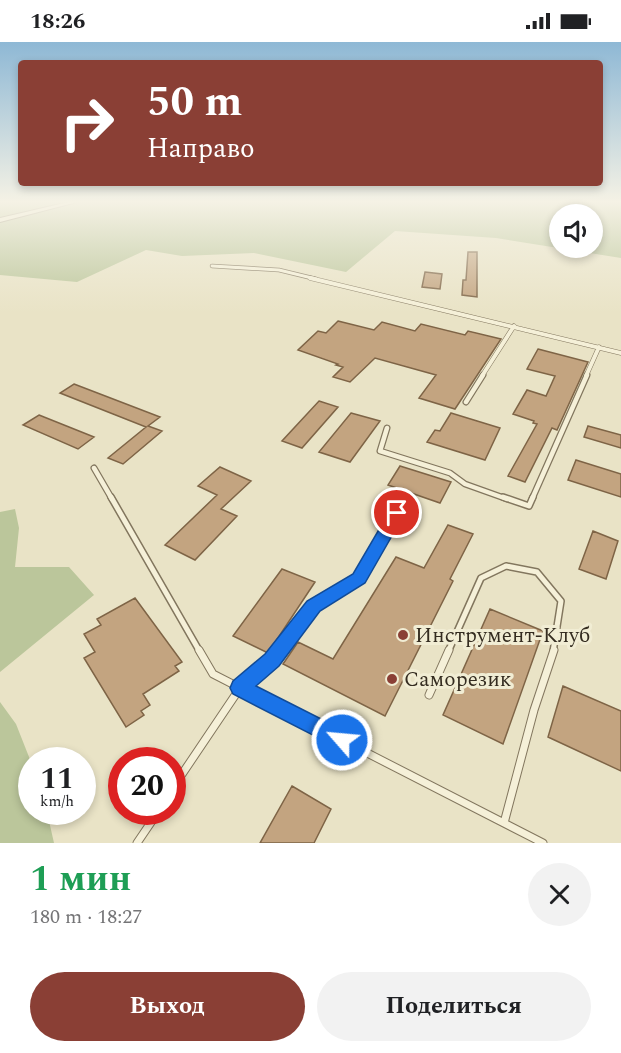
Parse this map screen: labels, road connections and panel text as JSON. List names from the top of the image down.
{
  "places": ["Инструмент-Клуб", "Саморезик"],
  "page": {
    "status": "18:26",
    "turn": ["50 m", "Направо"],
    "speed": "11 km/h",
    "limit": "20",
    "heading": ["1 мин", "180 m · 18:27"],
    "buttons": ["Выход", "Поделиться"]
  }
}
